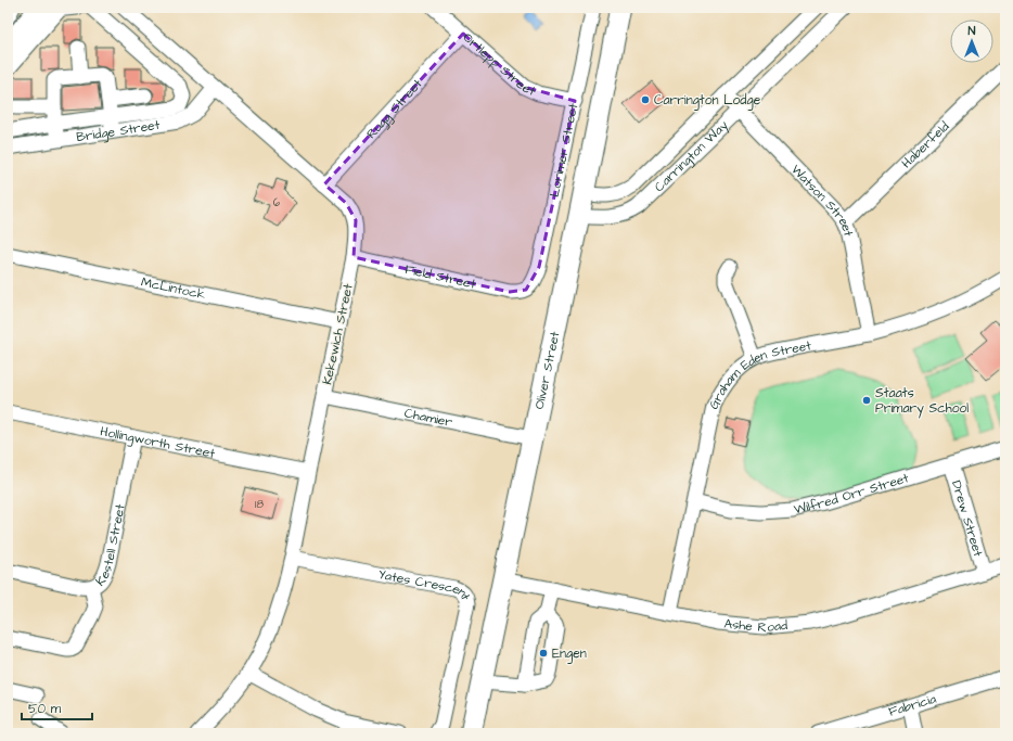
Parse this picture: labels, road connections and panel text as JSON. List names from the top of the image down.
{
  "streets": {
    "highway": ["Oliver Street"],
    "street": [
      "Ortlepp Street",
      "Rugg Street",
      "Bridge Street",
      "Haberfeld",
      "Lorimer Street",
      "Carrington Way",
      "Watson Street",
      "Field Street",
      "McLintock",
      "Kekewich Street",
      "Graham Eden Street",
      "Chamier",
      "Hollingworth Street",
      "Wilfred Orr Street",
      "Drew Street",
      "Kestell Street",
      "Yates Crescent",
      "Ashe Road",
      "Fabricia"
    ]
  },
  "crossings": [
    ["Ortlepp Street", "Rugg Street"],
    ["Ortlepp Street", "Lorimer Street"],
    ["Rugg Street", "Kekewich Street"],
    ["Bridge Street", "Kekewich Street"],
    ["Haberfeld", "Watson Street"],
    ["Lorimer Street", "Field Street"],
    ["Carrington Way", "Watson Street"],
    ["Carrington Way", "Oliver Street"],
    ["Watson Street", "Graham Eden Street"],
    ["Field Street", "Kekewich Street"],
    ["McLintock", "Kekewich Street"],
    ["Kekewich Street", "Chamier"],
    ["Kekewich Street", "Hollingworth Street"],
    ["Kekewich Street", "Yates Crescent"],
    ["Oliver Street", "Chamier"],
    ["Oliver Street", "Ashe Road"],
    ["Graham Eden Street", "Wilfred Orr Street"],
    ["Graham Eden Street", "Ashe Road"],
    ["Hollingworth Street", "Kestell Street"],
    ["Wilfred Orr Street", "Drew Street"],
    ["Drew Street", "Ashe Road"]
  ],
  "places": ["Carrington Lodge", "Staats Primary School", "Engen"],
  "house_numbers": ["6", "18"],
  "scale_bar": "50 m",
  "north": "top"
}
